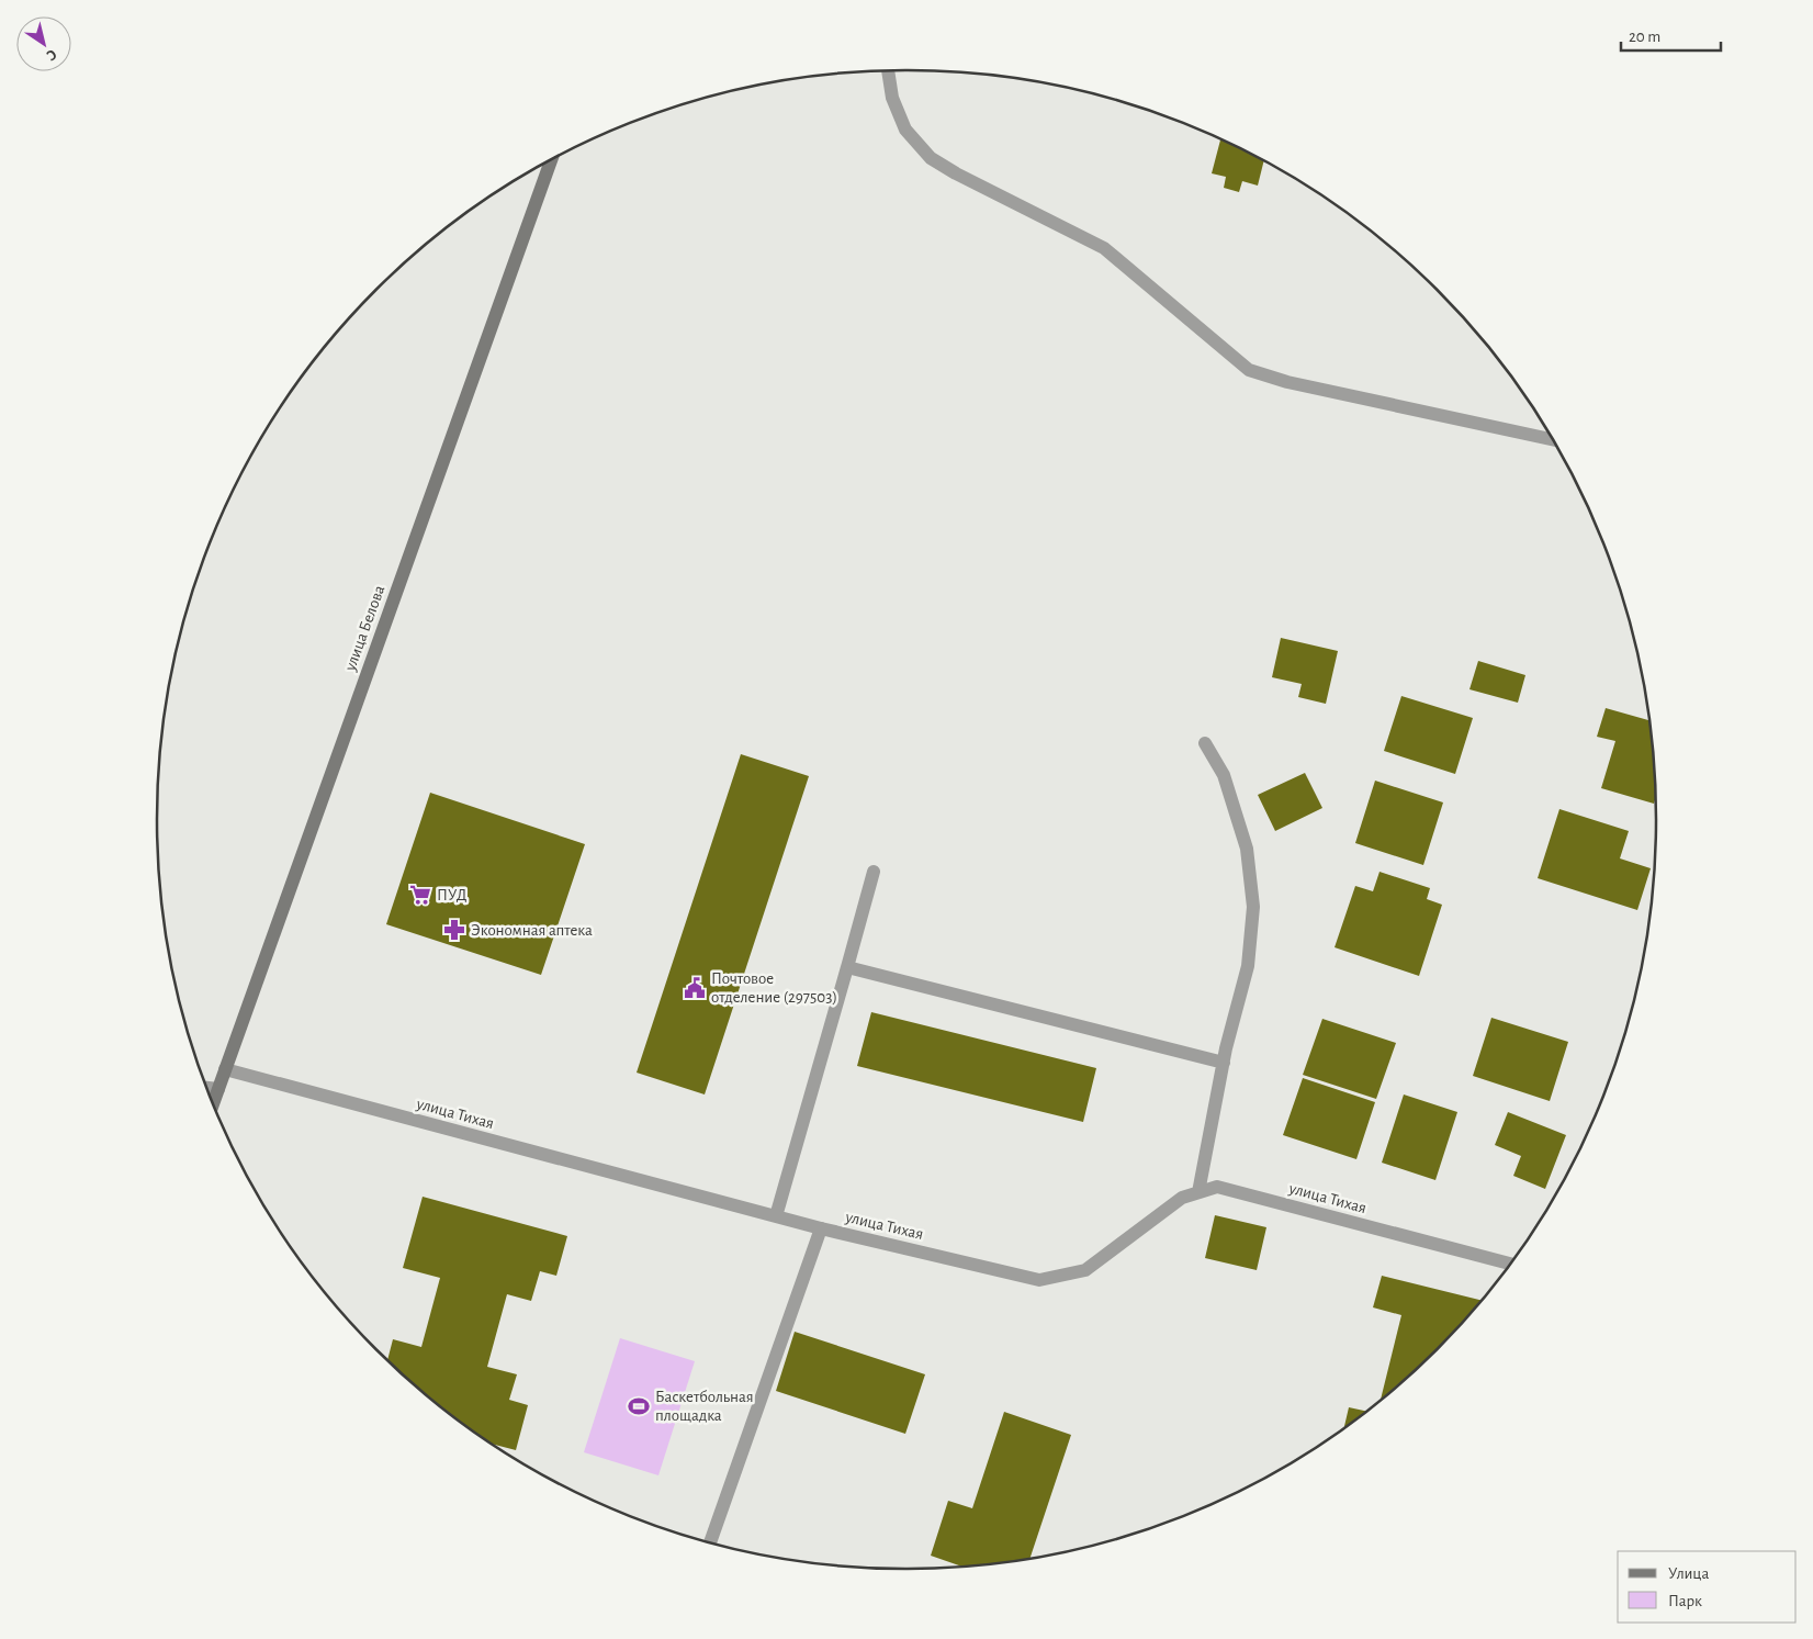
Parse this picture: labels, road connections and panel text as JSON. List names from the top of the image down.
{
  "streets": {
    "main road": ["улица Белова"],
    "street": ["улица Тихая"]
  },
  "crossings": [
    ["улица Белова", "улица Тихая"]
  ],
  "places": {
    "supermarket": ["ПУД"],
    "pharmacy": ["Экономная аптека"],
    "public building": ["Почтовое отделение (297503)"],
    "sports": ["Баскетбольная площадка"]
  },
  "legend": ["Улица", "Парк"],
  "scale_bar": "20 m",
  "north": "bottom right"
}
